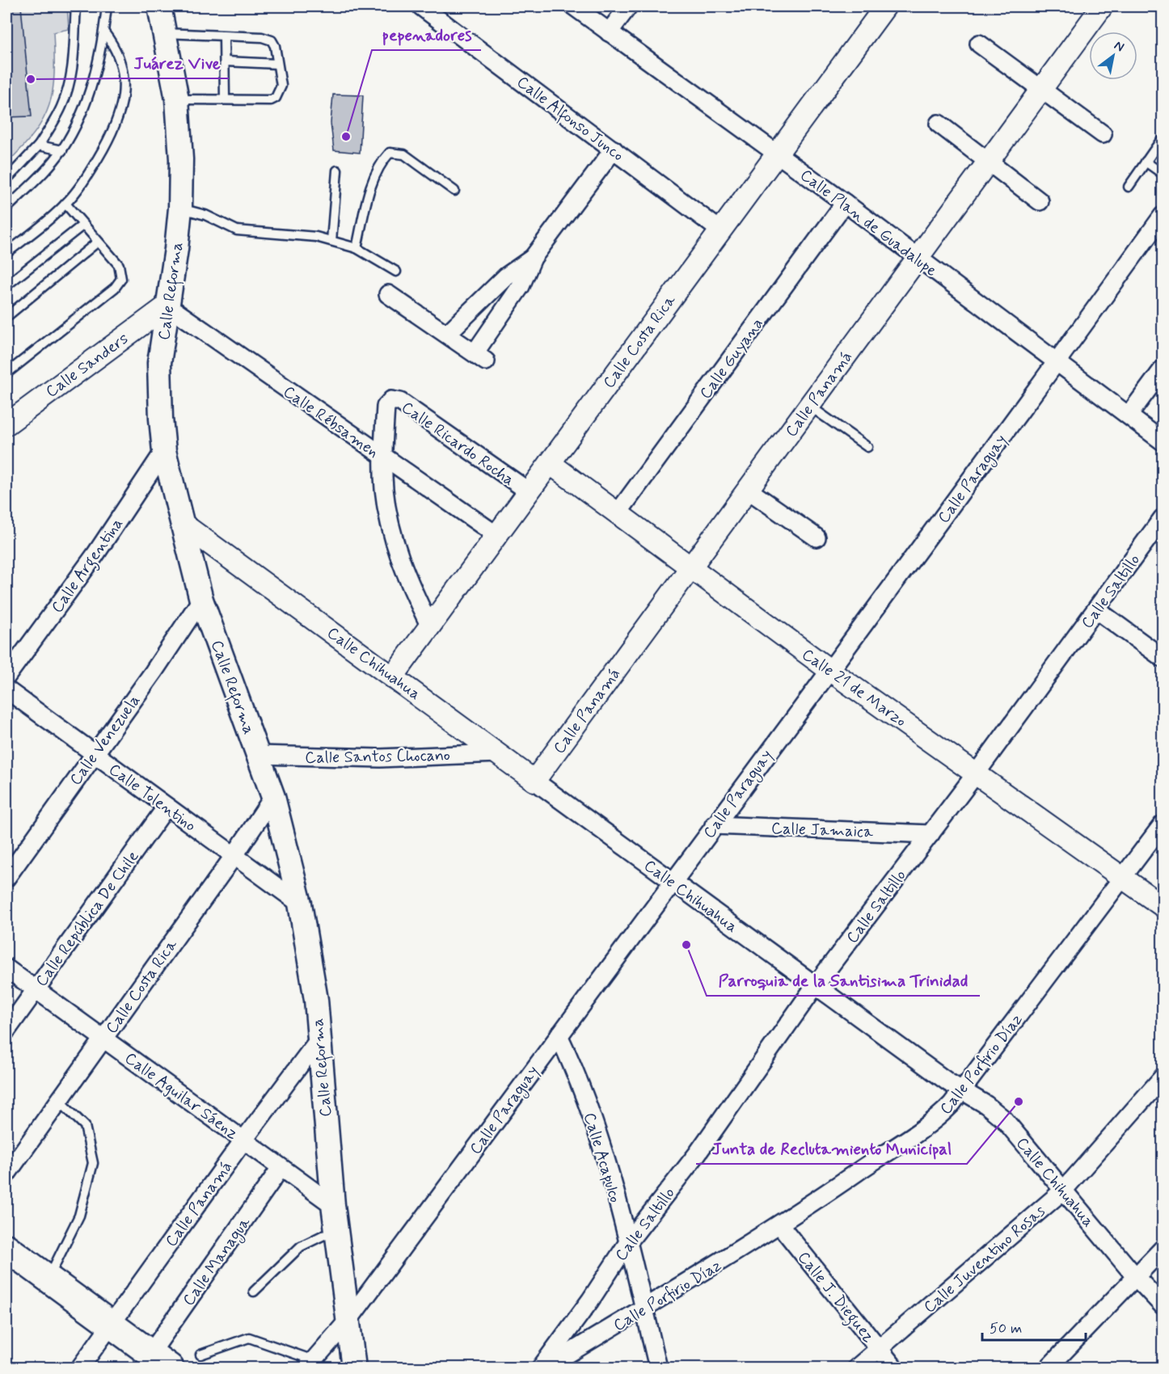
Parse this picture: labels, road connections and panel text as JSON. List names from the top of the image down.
{
  "streets": {
    "main road": ["Calle Reforma"],
    "street": [
      "Calle Alfonso Junco",
      "Calle Plan de Guadalupe",
      "Calle Costa Rica",
      "Calle Guyana",
      "Calle Sanders",
      "Calle Panamá",
      "Calle Rébsamen",
      "Calle Ricardo Rocha",
      "Calle Paraguay",
      "Calle Argentina",
      "Calle Saltillo",
      "Calle Chihuahua",
      "Calle 21 de Marzo",
      "Calle Venezuela",
      "Calle Santos Chocano",
      "Calle Tolentino",
      "Calle Jamaica",
      "Calle República De Chile",
      "Calle Porfirio Díaz",
      "Calle Aguilar Sáenz",
      "Calle Acapulco",
      "Calle Juventino Rosas",
      "Calle Managua",
      "Calle J. Dieguez"
    ]
  },
  "crossings": [
    ["Calle Alfonso Junco", "Calle Costa Rica"],
    ["Calle Plan de Guadalupe", "Calle Costa Rica"],
    ["Calle Plan de Guadalupe", "Calle Guyana"],
    ["Calle Plan de Guadalupe", "Calle Panamá"],
    ["Calle Plan de Guadalupe", "Calle Paraguay"],
    ["Calle Reforma", "Calle Costa Rica"],
    ["Calle Reforma", "Calle Sanders"],
    ["Calle Reforma", "Calle Panamá"],
    ["Calle Reforma", "Calle Rébsamen"],
    ["Calle Reforma", "Calle Paraguay"],
    ["Calle Reforma", "Calle Argentina"],
    ["Calle Reforma", "Calle Chihuahua"],
    ["Calle Reforma", "Calle Venezuela"],
    ["Calle Reforma", "Calle Santos Chocano"],
    ["Calle Reforma", "Calle Tolentino"],
    ["Calle Reforma", "Calle Aguilar Sáenz"],
    ["Calle Costa Rica", "Calle Rébsamen"],
    ["Calle Costa Rica", "Calle Ricardo Rocha"],
    ["Calle Costa Rica", "Calle Chihuahua"],
    ["Calle Costa Rica", "Calle 21 de Marzo"],
    ["Calle Costa Rica", "Calle Tolentino"],
    ["Calle Costa Rica", "Calle Aguilar Sáenz"],
    ["Calle Guyana", "Calle 21 de Marzo"],
    ["Calle Sanders", "Calle Rébsamen"],
    ["Calle Panamá", "Calle Chihuahua"],
    ["Calle Panamá", "Calle 21 de Marzo"],
    ["Calle Panamá", "Calle Aguilar Sáenz"],
    ["Calle Rébsamen", "Calle Ricardo Rocha"],
    ["Calle Paraguay", "Calle Chihuahua"],
    ["Calle Paraguay", "Calle 21 de Marzo"],
    ["Calle Paraguay", "Calle Jamaica"],
    ["Calle Paraguay", "Calle Acapulco"],
    ["Calle Saltillo", "Calle Chihuahua"],
    ["Calle Saltillo", "Calle 21 de Marzo"],
    ["Calle Saltillo", "Calle Jamaica"],
    ["Calle Saltillo", "Calle Acapulco"],
    ["Calle Chihuahua", "Calle Santos Chocano"],
    ["Calle Chihuahua", "Calle Porfirio Díaz"],
    ["Calle Chihuahua", "Calle Juventino Rosas"],
    ["Calle 21 de Marzo", "Calle Porfirio Díaz"],
    ["Calle Venezuela", "Calle Tolentino"],
    ["Calle Tolentino", "Calle República De Chile"],
    ["Calle República De Chile", "Calle Aguilar Sáenz"],
    ["Calle Porfirio Díaz", "Calle Acapulco"],
    ["Calle Porfirio Díaz", "Calle J. Dieguez"],
    ["Calle Aguilar Sáenz", "Calle Managua"],
    ["Calle Juventino Rosas", "Calle J. Dieguez"]
  ],
  "places": [
    "Juárez Vive",
    "pepenadores",
    "Parroquia de la Santisima Trinidad",
    "Junta de Reclutamiento Municipal"
  ],
  "scale_bar": "50 m",
  "north": "top right"
}
